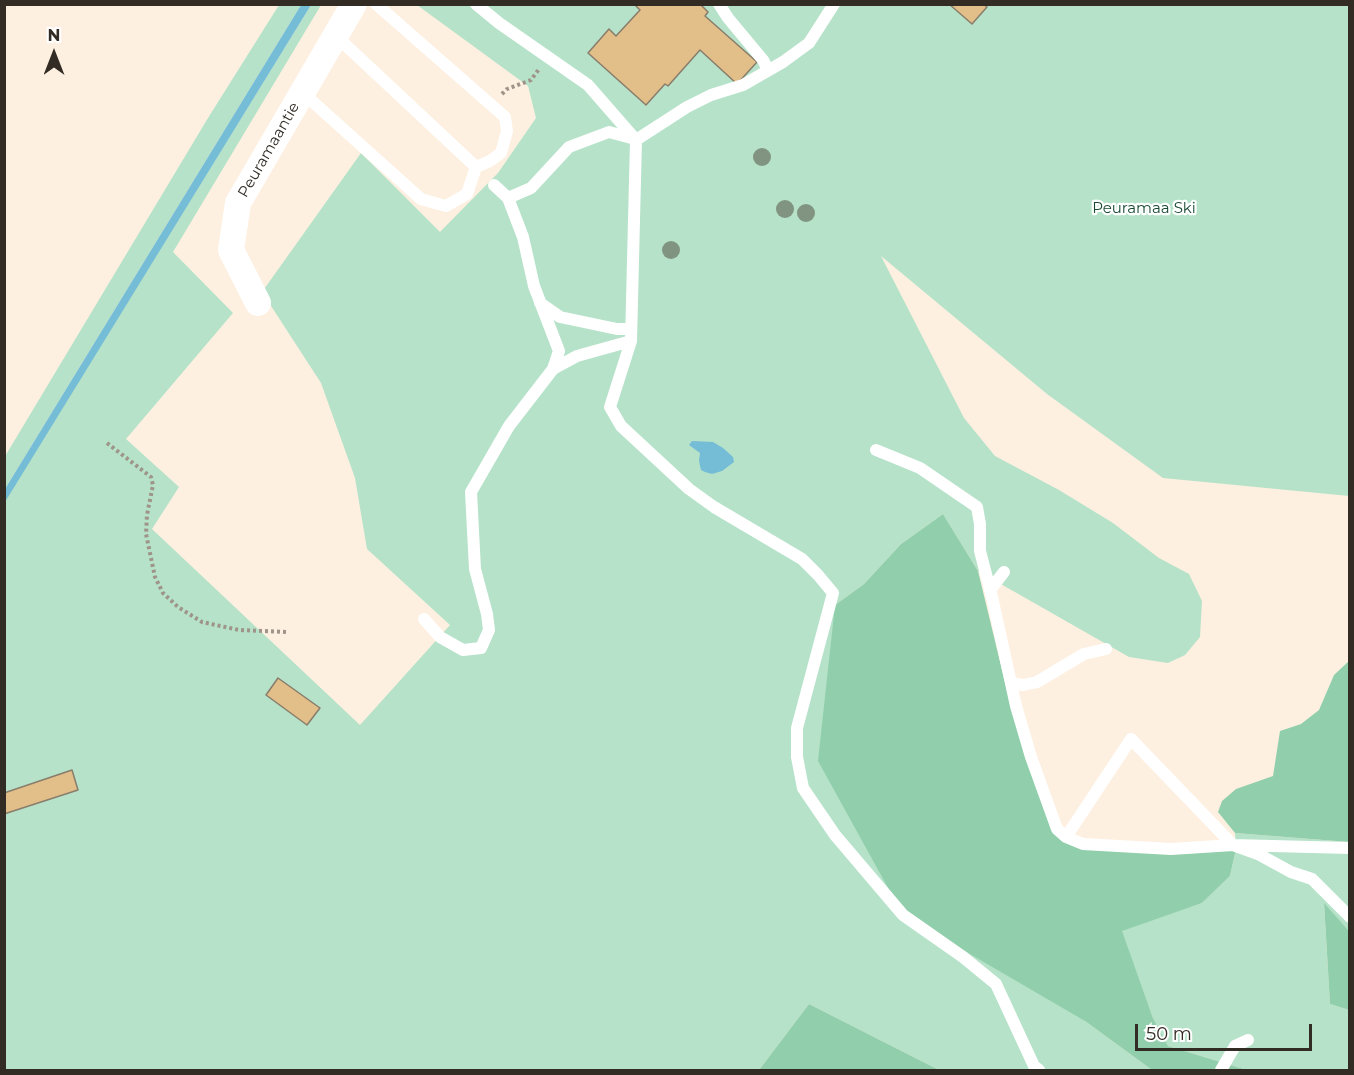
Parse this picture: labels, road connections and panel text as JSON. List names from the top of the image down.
{
  "streets": {
    "street": ["Peuramaantie"]
  },
  "parks": ["Peuramaa Ski"],
  "scale_bar": "50 m",
  "north": "top"
}
